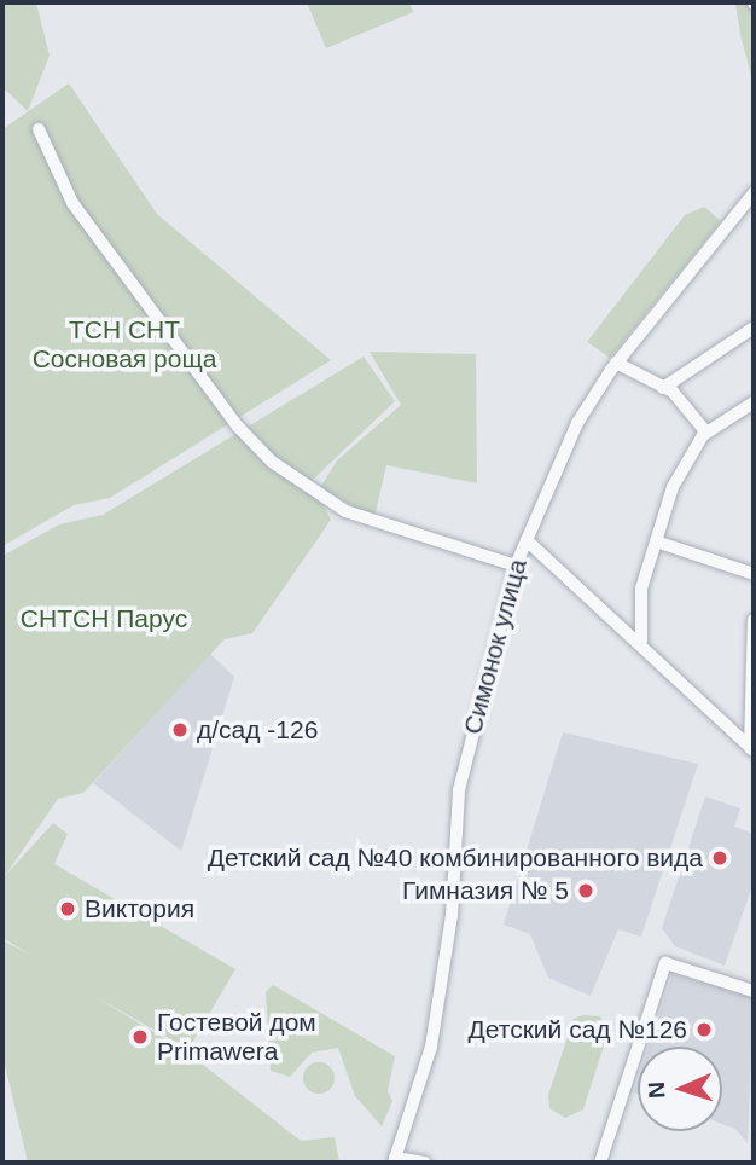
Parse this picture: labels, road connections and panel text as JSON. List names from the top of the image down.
{
  "streets": {
    "street": ["Симонок улица"]
  },
  "parks": ["ТСН СНТ Сосновая роща", "СНТСН Парус"],
  "places": [
    "д/сад -126",
    "Детский сад №40 комбинированного вида",
    "Гимназия № 5",
    "Виктория",
    "Детский сад №126",
    "Гостевой дом Primawera"
  ],
  "north": "left"
}
